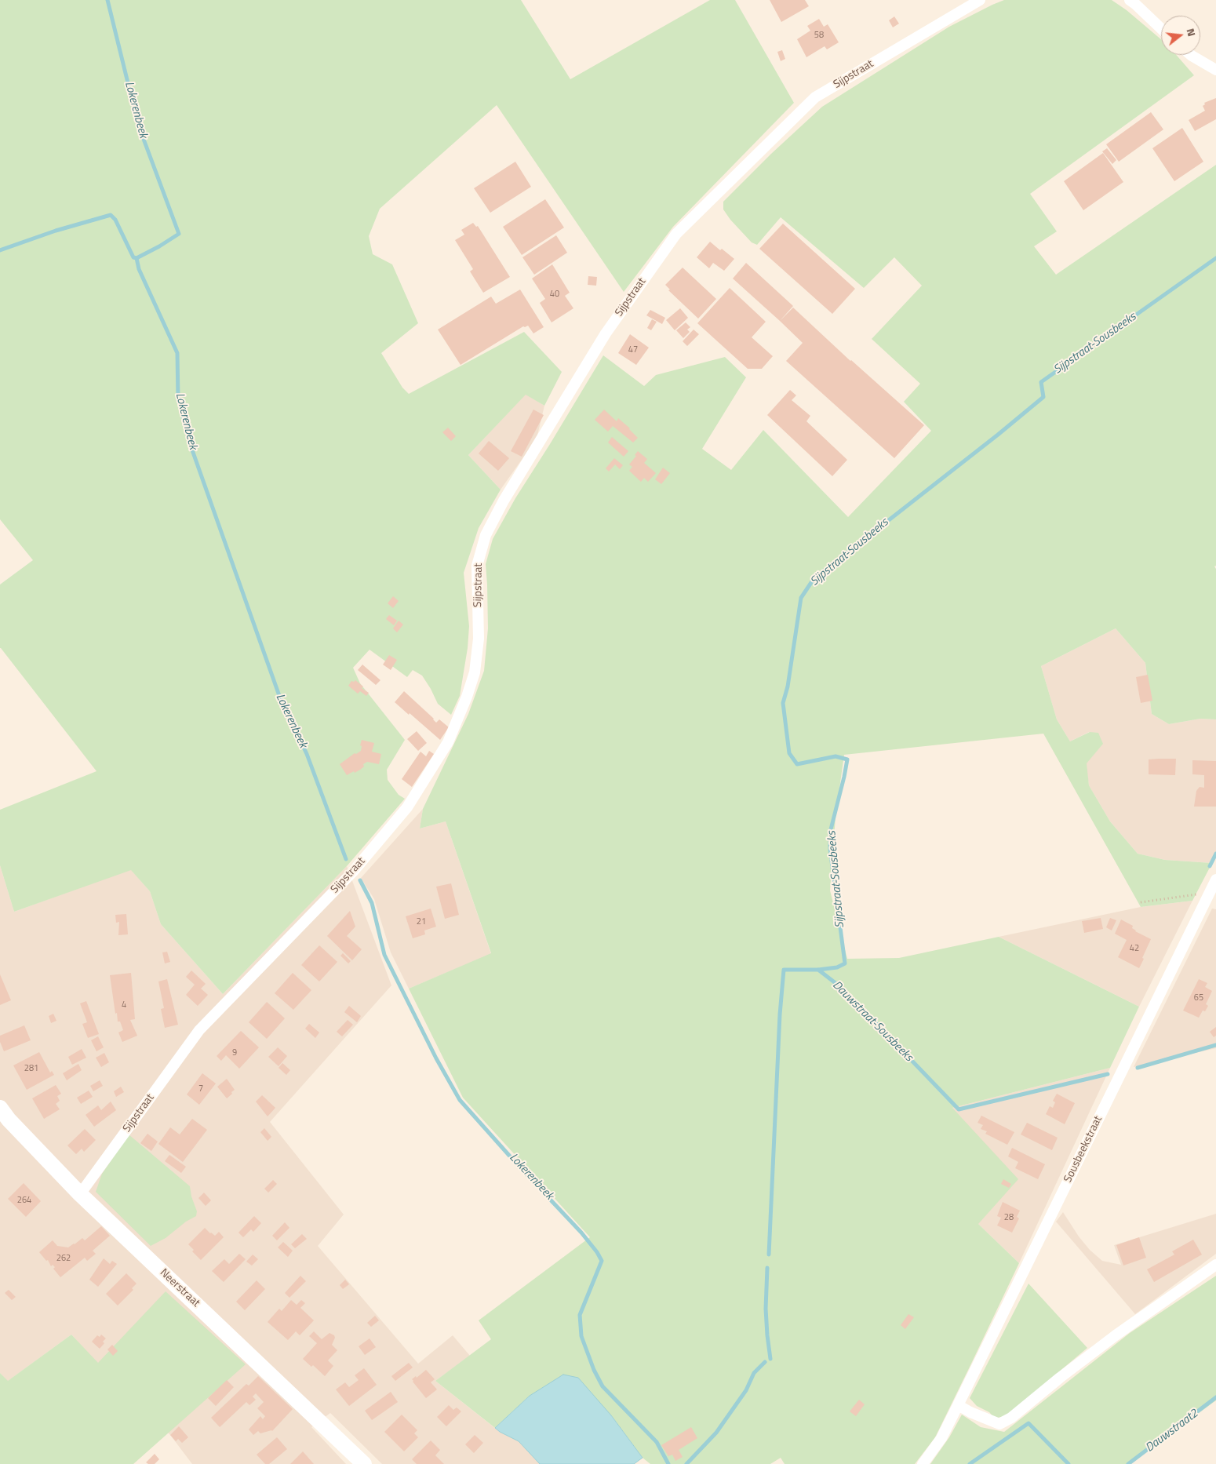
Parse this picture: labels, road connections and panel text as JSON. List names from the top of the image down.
{
  "streets": {
    "street": ["Sijpstraat", "Sousbeekstraat", "Neerstraat"]
  },
  "crossings": [
    ["Sijpstraat", "Neerstraat"]
  ],
  "water": [
    "Lokerenbeek",
    "Sijpstraat-Sousbeeks",
    "Dauwstraat-Sousbeeks",
    "Dauwstraat2"
  ],
  "house_numbers": [
    "58",
    "40",
    "47",
    "21",
    "42",
    "65",
    "4",
    "9",
    "281",
    "7",
    "264",
    "28",
    "262"
  ],
  "north": "right"
}
